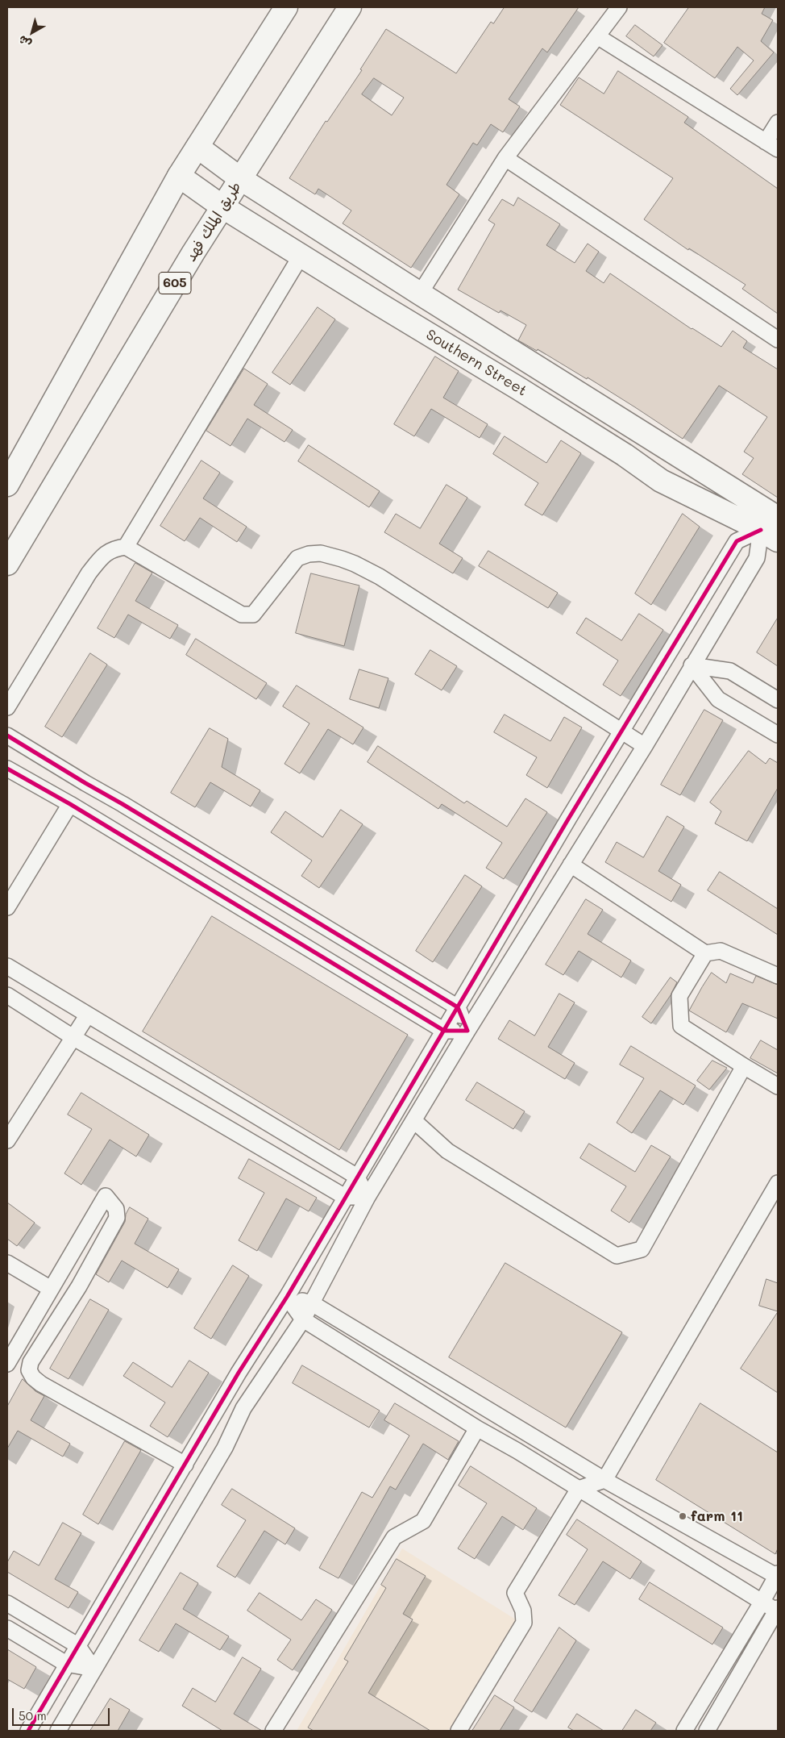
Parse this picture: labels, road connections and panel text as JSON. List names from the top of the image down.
{
  "streets": {
    "main road": ["طريق الملك فهد", "605", "Southern Street"]
  },
  "crossings": [
    ["طريق الملك فهد", "Southern Street"]
  ],
  "places": ["farm 11"],
  "scale_bar": "50 m",
  "north": "bottom left"
}
